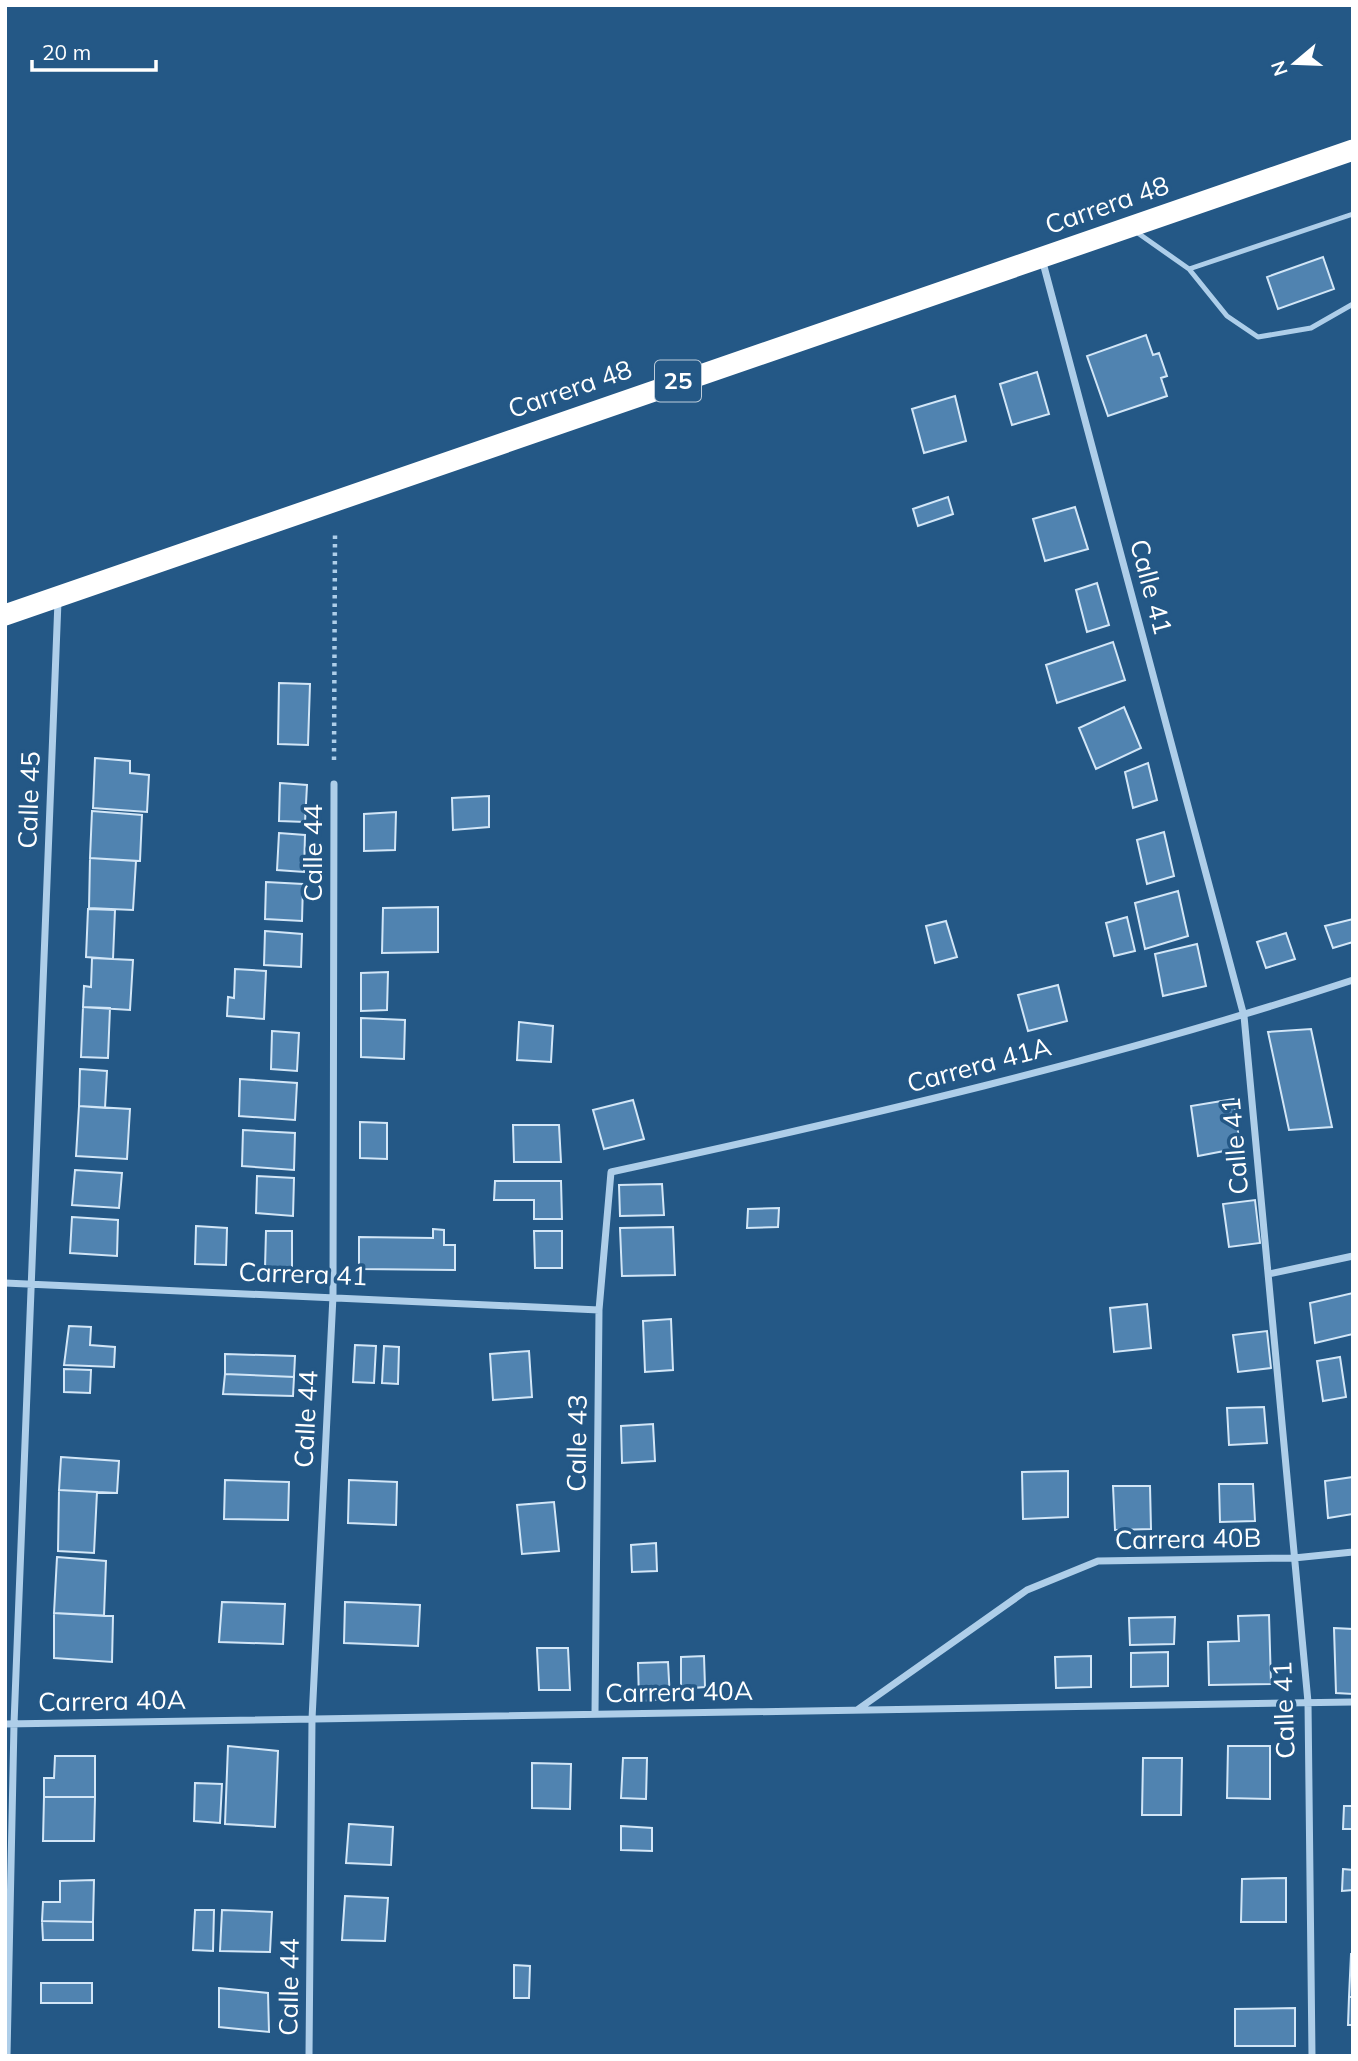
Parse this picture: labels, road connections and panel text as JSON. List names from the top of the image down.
{
  "streets": {
    "highway": ["Carrera 48", "25"],
    "street": [
      "Calle 41",
      "Calle 45",
      "Calle 44",
      "Carrera 41A",
      "Carrera 41",
      "Calle 43",
      "Carrera 40B",
      "Carrera 40A"
    ]
  },
  "crossings": [
    ["Carrera 48", "Calle 41"],
    ["Carrera 48", "Calle 45"],
    ["Calle 41", "Carrera 41A"],
    ["Calle 41", "Carrera 40B"],
    ["Calle 41", "Carrera 40A"],
    ["Calle 45", "Carrera 41"],
    ["Calle 45", "Carrera 40A"],
    ["Calle 44", "Carrera 41"],
    ["Calle 44", "Carrera 40A"],
    ["Carrera 41A", "Calle 43"],
    ["Carrera 41", "Calle 43"],
    ["Calle 43", "Carrera 40A"],
    ["Carrera 40B", "Carrera 40A"]
  ],
  "scale_bar": "20 m",
  "north": "left"
}
